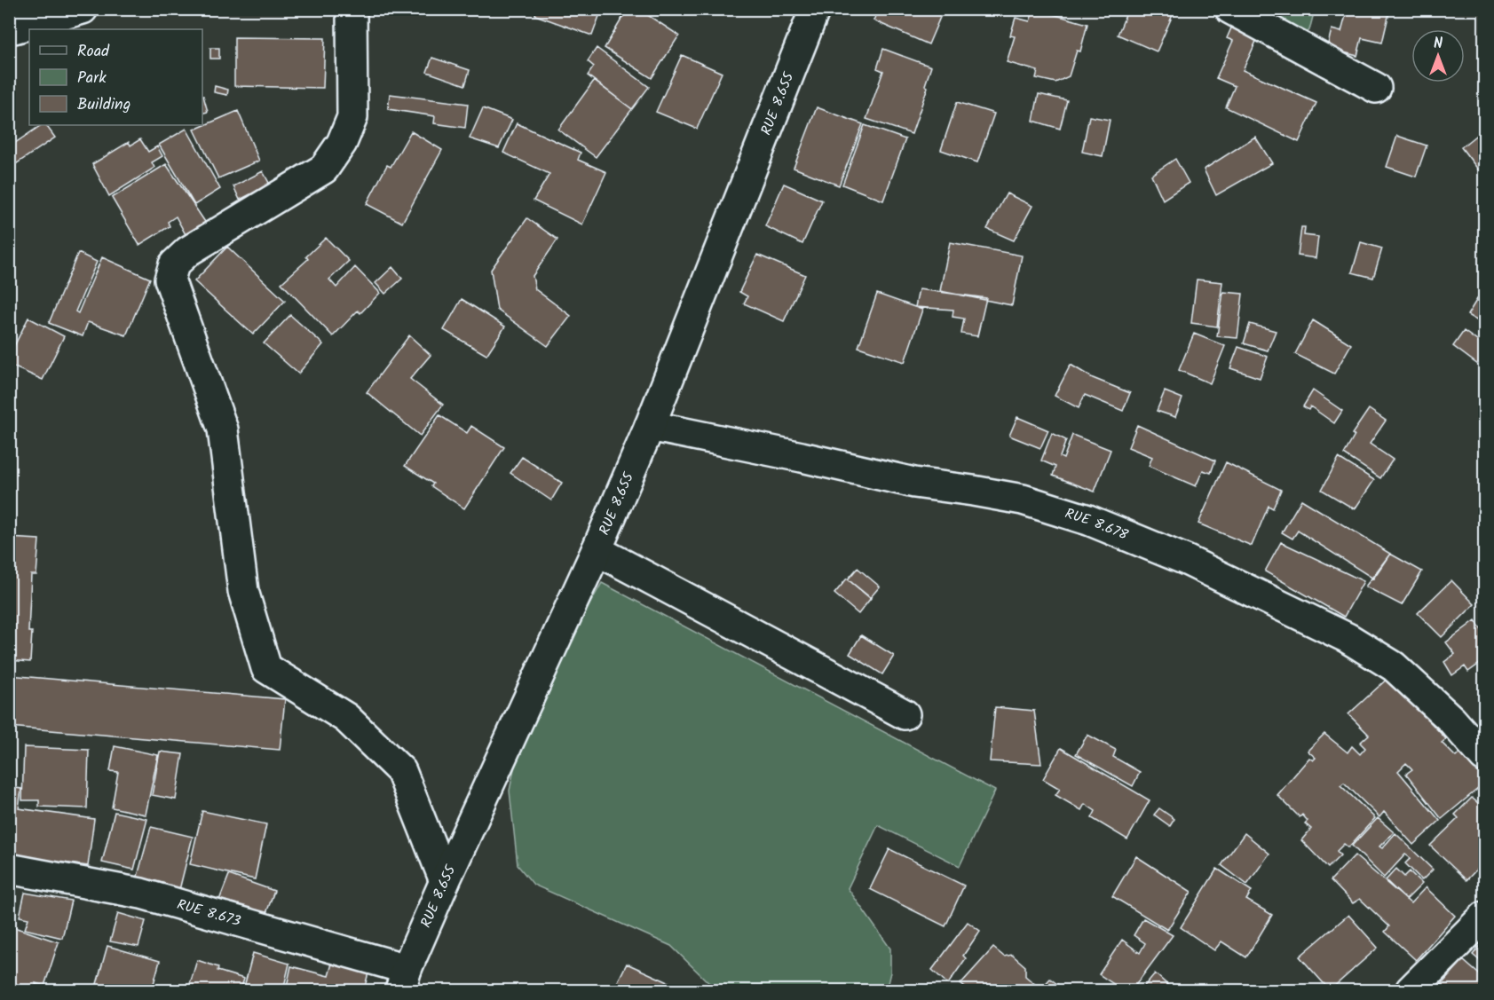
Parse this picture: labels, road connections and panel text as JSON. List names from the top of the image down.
{
  "streets": {
    "street": ["RUE 8.655", "RUE 8.678", "RUE 8.673"]
  },
  "crossings": [
    ["RUE 8.655", "RUE 8.678"],
    ["RUE 8.655", "RUE 8.673"]
  ],
  "legend": ["Road", "Park", "Building"],
  "north": "top"
}
